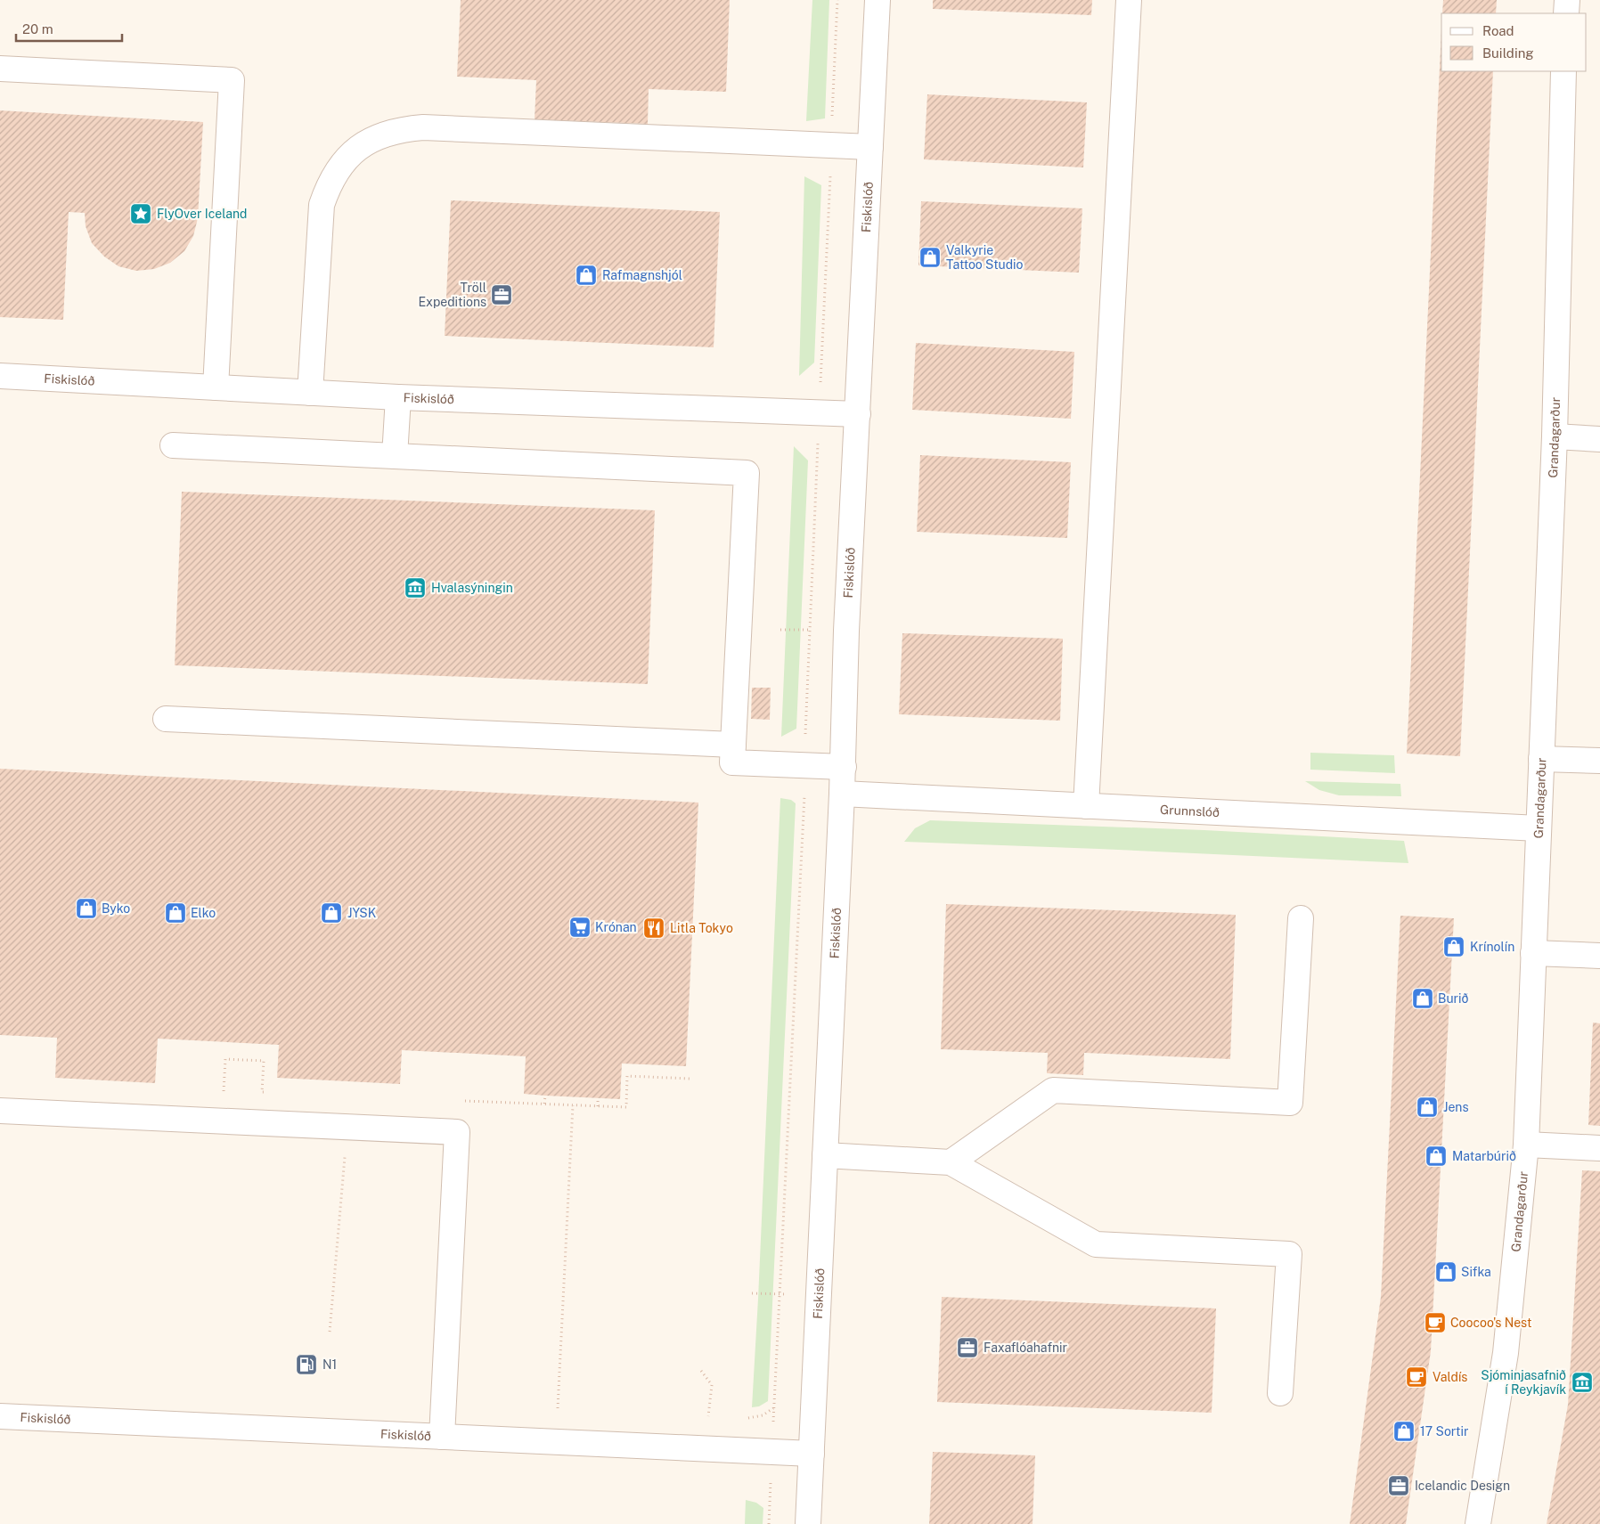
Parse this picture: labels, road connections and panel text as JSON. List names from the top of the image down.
{
  "streets": {
    "street": ["Fiskislóð", "Grandagarður", "Grunnslóð"]
  },
  "crossings": [
    ["Fiskislóð", "Grunnslóð"],
    ["Grandagarður", "Grunnslóð"]
  ],
  "places": {
    "place": ["FlyOver Iceland"],
    "shop": [
      "Valkyrie Tattoo Studio",
      "Rafmagnshjól",
      "Byko",
      "Elko",
      "JYSK",
      "Krínolín",
      "Burið",
      "Jens",
      "Matarbúrið",
      "Sifka",
      "17 Sortir"
    ],
    "office": ["Tröll Expeditions", "Faxaflóahafnir", "Icelandic Design"],
    "museum": ["Hvalasýningin", "Sjóminjasafnið í Reykjavík"],
    "supermarket": ["Krónan"],
    "restaurant": ["Litla Tokyo"],
    "cafe": ["Coocoo's Nest", "Valdís"],
    "fuel station": ["N1"]
  },
  "legend": ["Road", "Building"],
  "scale_bar": "20 m"
}
